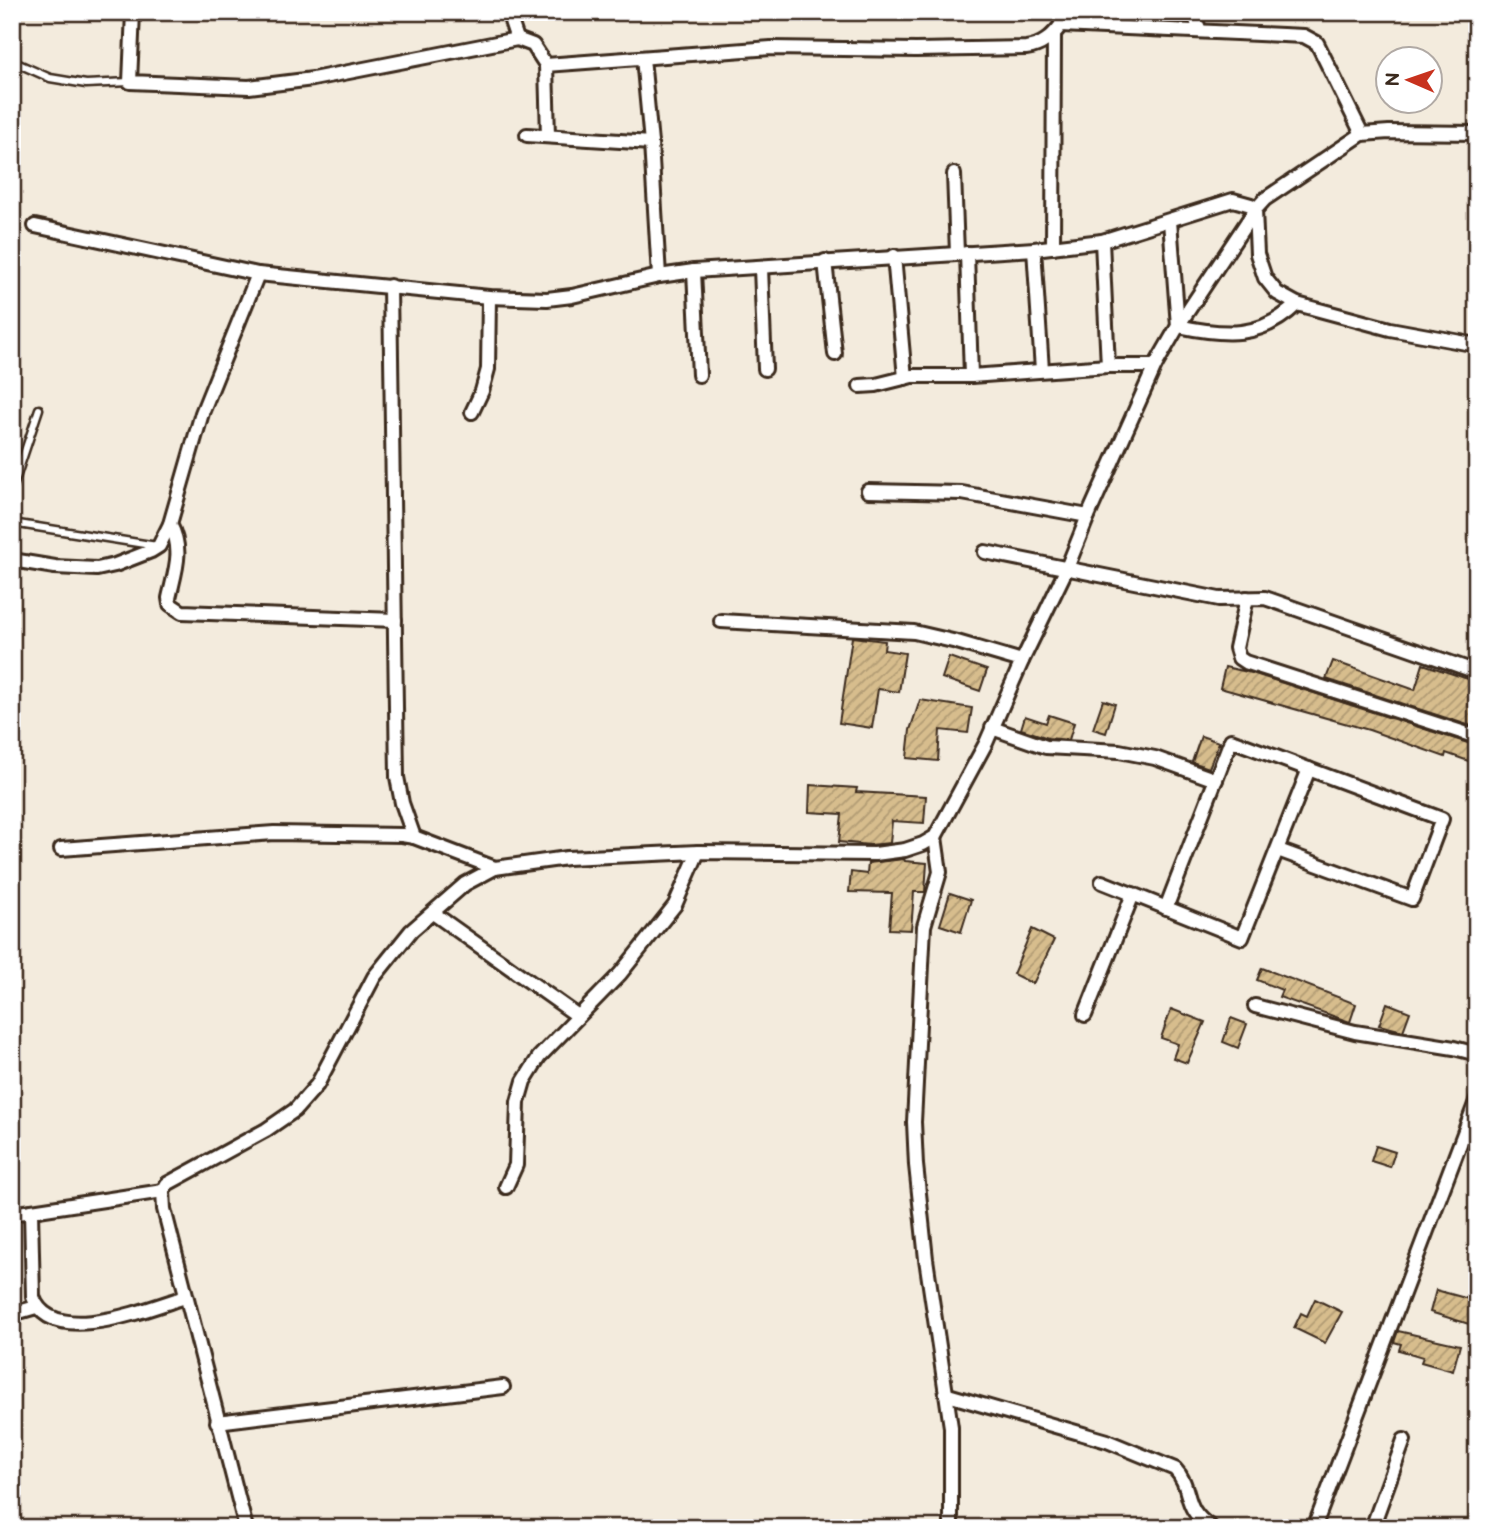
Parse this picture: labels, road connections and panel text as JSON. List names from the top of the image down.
{
  "north": "left"
}
